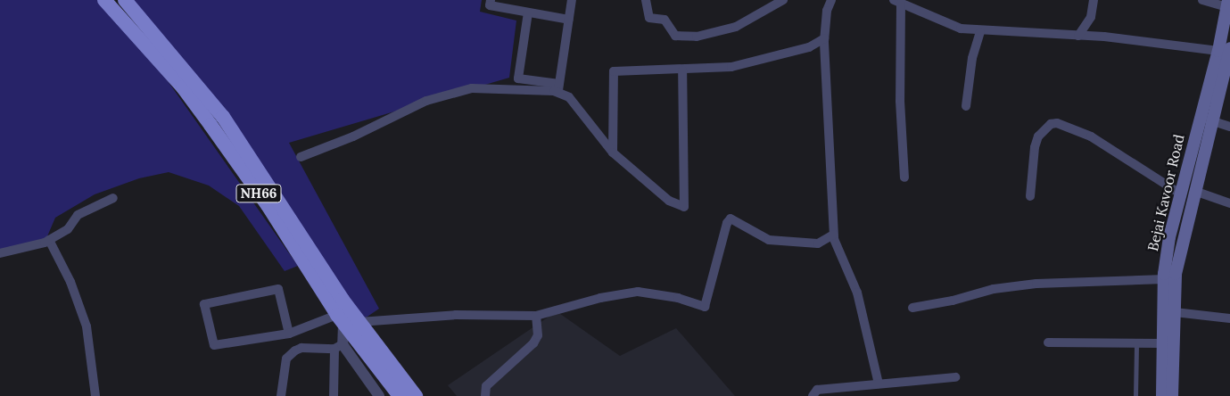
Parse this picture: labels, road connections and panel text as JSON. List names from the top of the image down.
{
  "streets": {
    "highway": ["NH66"],
    "main road": ["Bejai Kavoor Road"]
  }
}
